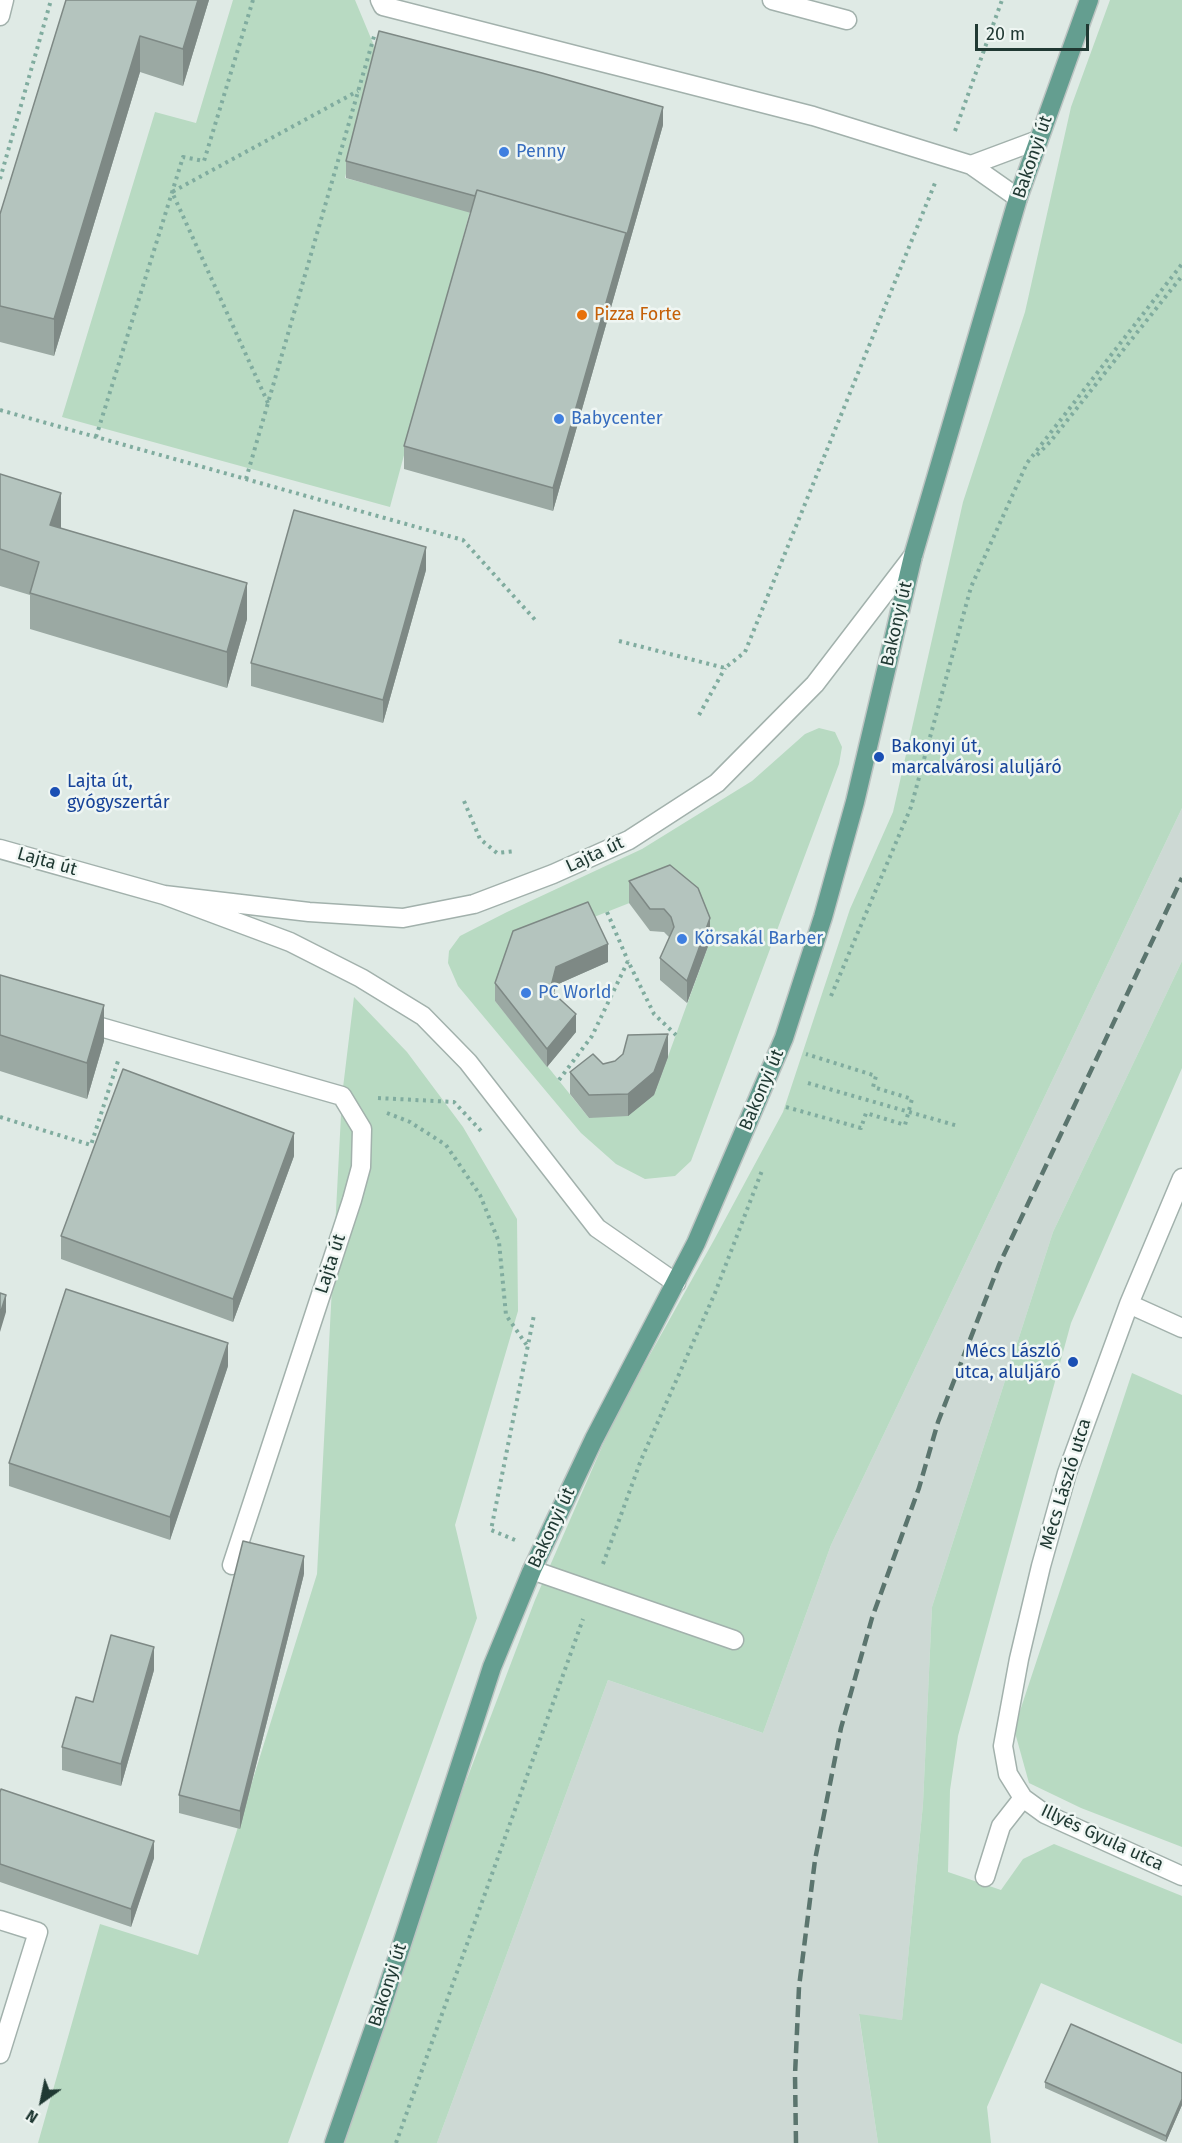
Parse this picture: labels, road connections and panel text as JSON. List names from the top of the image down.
{
  "streets": {
    "main road": ["Bakonyi út"],
    "street": ["Lajta út", "Mécs László utca", "Illyés Gyula utca"]
  },
  "crossings": [
    ["Bakonyi út", "Lajta út"],
    ["Mécs László utca", "Illyés Gyula utca"]
  ],
  "places": [
    "Penny",
    "Pizza Forte",
    "Babycenter",
    "Bakonyi út, marcalvárosi aluljáró",
    "Lajta út, gyógyszertár",
    "Körsakál Barber",
    "PC World",
    "Mécs László utca, aluljáró"
  ],
  "scale_bar": "20 m",
  "north": "bottom left"
}
